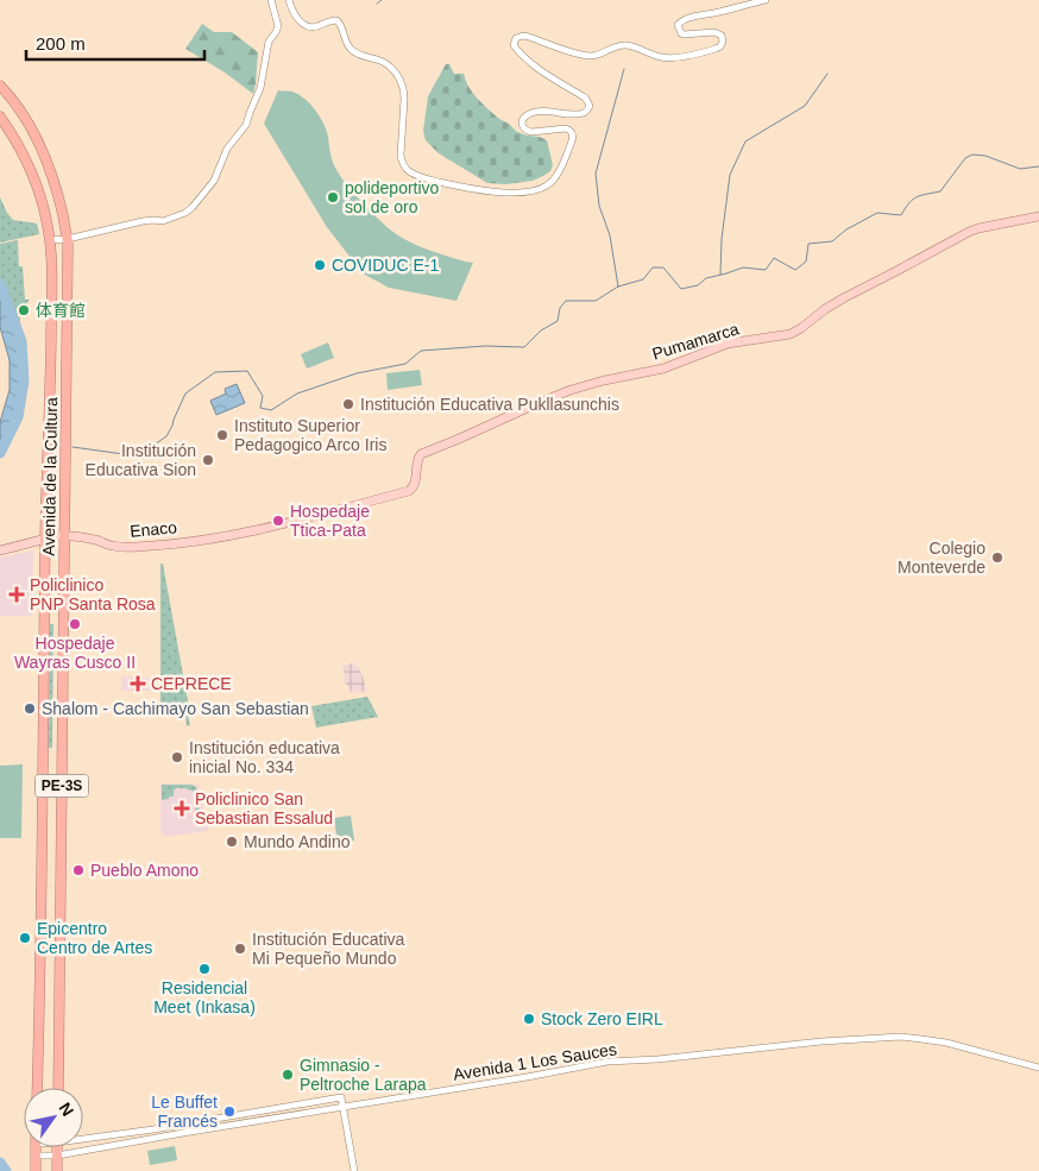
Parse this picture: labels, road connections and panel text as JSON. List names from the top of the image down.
{
  "streets": {
    "highway": ["Avenida de la Cultura", "PE-3S"],
    "main road": ["Pumamarca", "Enaco"],
    "street": ["Avenida 1 Los Sauces"]
  },
  "crossings": [
    ["Pumamarca", "Enaco"],
    ["Avenida de la Cultura", "Enaco"]
  ],
  "places": {
    "other": [
      "polideportivo sol de oro",
      "COVIDUC E-1",
      "体育館",
      "Institución Educativa Pukllasunchis",
      "Instituto Superior Pedagogico Arco Iris",
      "Institución Educativa Sion",
      "Hospedaje Ttica-Pata",
      "Colegio Monteverde",
      "Hospedaje Wayras Cusco II",
      "Shalom - Cachimayo San Sebastian",
      "Institución educativa inicial No. 334",
      "Mundo Andino",
      "Pueblo Amono",
      "Epicentro Centro de Artes",
      "Institución Educativa Mi Pequeño Mundo",
      "Residencial Meet (Inkasa)",
      "Stock Zero EIRL",
      "Gimnasio - Peltroche Larapa",
      "Le Buffet Francés"
    ],
    "health": ["Policlinico PNP Santa Rosa", "CEPRECE", "Policlinico San Sebastian Essalud"]
  },
  "scale_bar": "200 m",
  "north": "top right"
}
